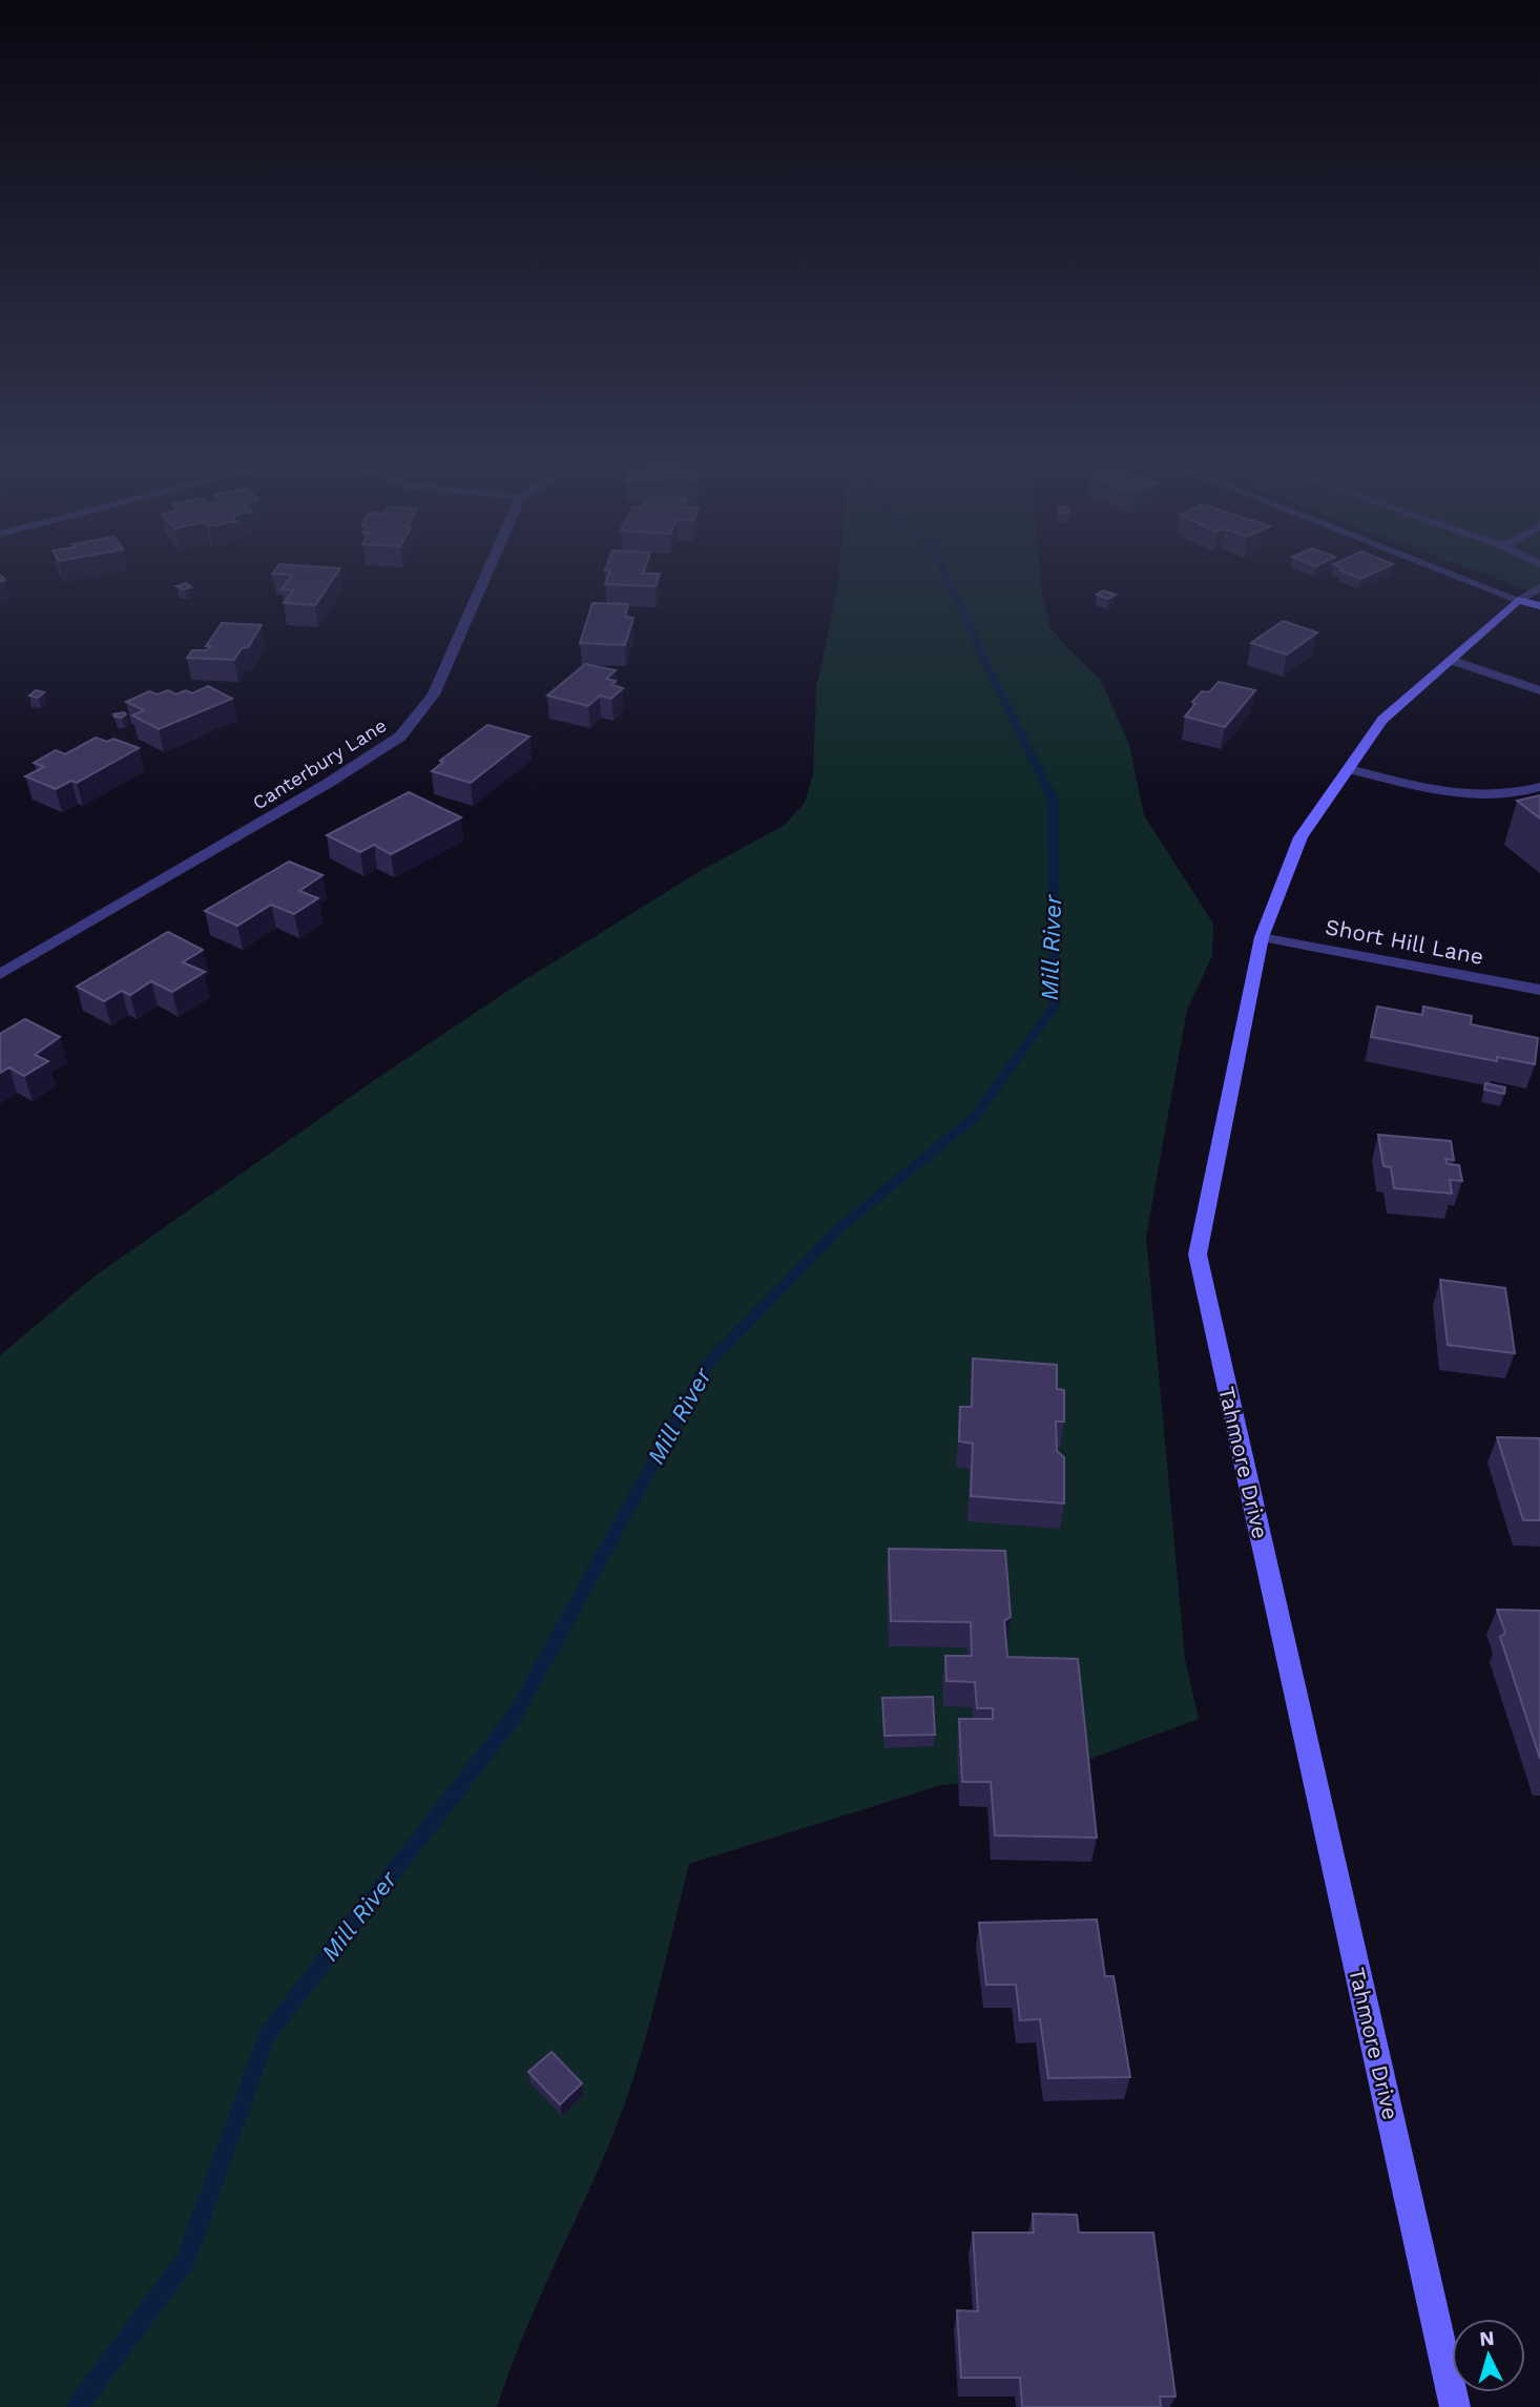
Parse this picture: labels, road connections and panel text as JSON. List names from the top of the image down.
{
  "streets": {
    "street": ["Canterbury Lane", "Short Hill Lane", "Tahmore Drive"]
  },
  "crossings": [
    ["Short Hill Lane", "Tahmore Drive"]
  ],
  "water": ["Mill River"],
  "north": "top"
}
